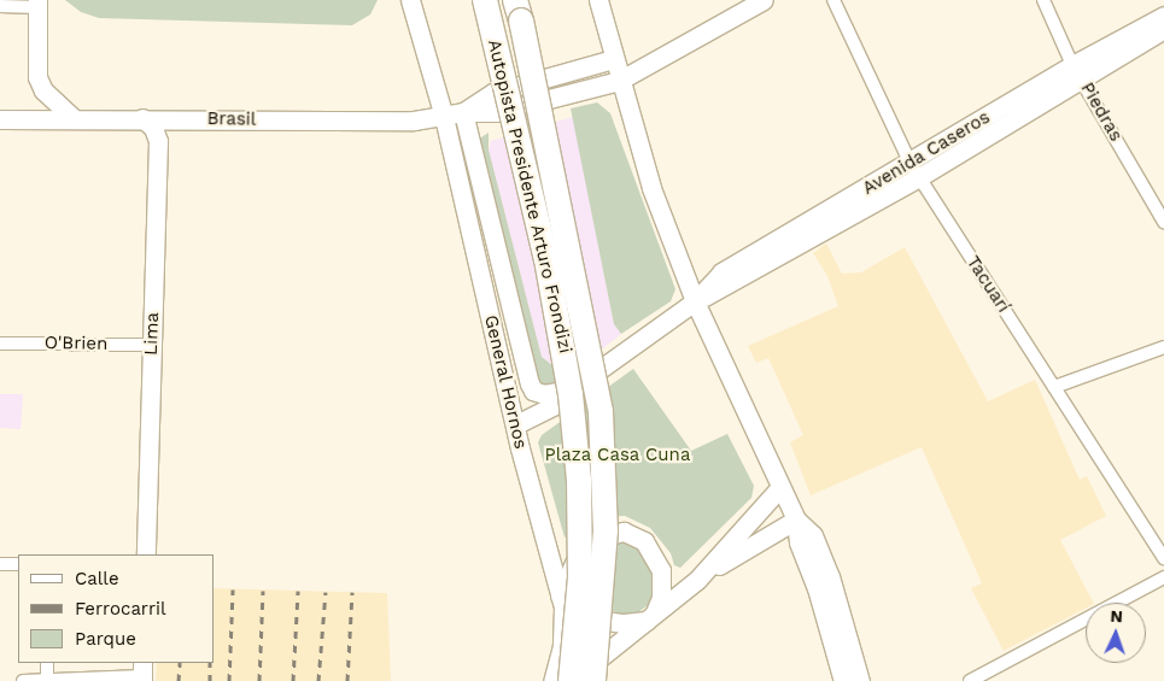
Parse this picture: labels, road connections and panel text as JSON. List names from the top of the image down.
{
  "streets": {
    "highway": ["Autopista Presidente Arturo Frondizi"],
    "main road": [
      "Brasil",
      "Avenida Caseros",
      "Lima",
      "General Hornos"
    ],
    "street": ["Piedras", "Tacuarí", "O'Brien"]
  },
  "crossings": [
    ["Piedras", "Avenida Caseros"],
    ["Brasil", "Lima"],
    ["Brasil", "General Hornos"],
    ["Avenida Caseros", "Tacuarí"],
    ["Avenida Caseros", "General Hornos"],
    ["Lima", "O'Brien"]
  ],
  "parks": ["Plaza Casa Cuna"],
  "legend": ["Calle", "Ferrocarril", "Parque"],
  "north": "top"
}
